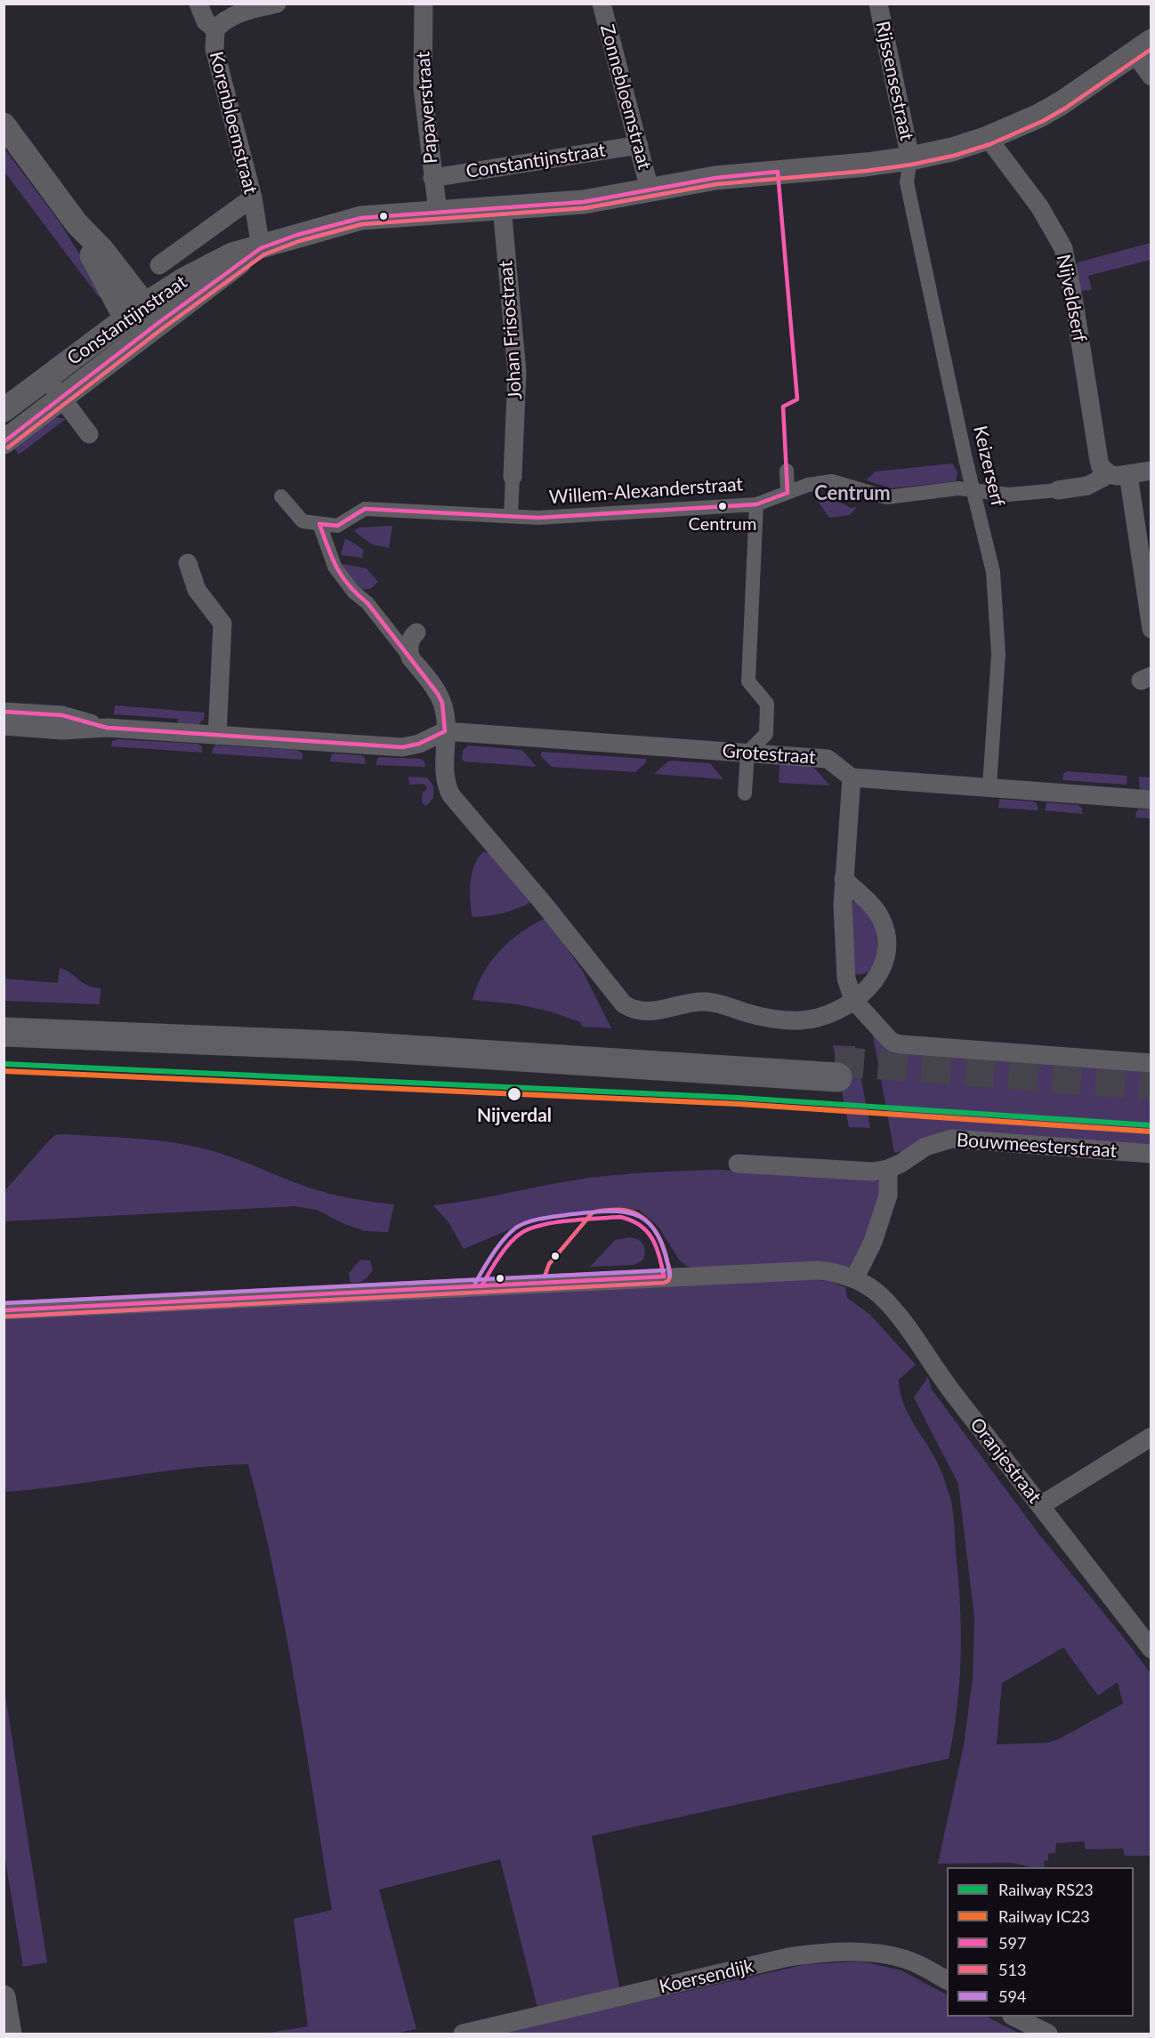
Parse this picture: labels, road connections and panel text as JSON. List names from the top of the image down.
{
  "streets": {
    "street": [
      "Rijssensestraat",
      "Zonnebloemstraat",
      "Papaverstraat",
      "Korenbloemstraat",
      "Constantijnstraat",
      "Nijveldserf",
      "Johan Frisostraat",
      "Keizerserf",
      "Willem-Alexanderstraat",
      "Grotestraat",
      "Bouwmeesterstraat",
      "Oranjestraat",
      "Koersendijk"
    ]
  },
  "crossings": [
    ["Rijssensestraat", "Constantijnstraat"],
    ["Rijssensestraat", "Keizerserf"],
    ["Zonnebloemstraat", "Constantijnstraat"],
    ["Papaverstraat", "Constantijnstraat"],
    ["Korenbloemstraat", "Constantijnstraat"],
    ["Constantijnstraat", "Nijveldserf"],
    ["Constantijnstraat", "Johan Frisostraat"],
    ["Constantijnstraat", "Keizerserf"],
    ["Johan Frisostraat", "Willem-Alexanderstraat"],
    ["Keizerserf", "Willem-Alexanderstraat"]
  ],
  "districts": ["Centrum"],
  "places": ["Centrum", "Nijverdal"],
  "lines": [
    "transit line 513",
    "transit line 597",
    "rail line RS23",
    "rail line IC23",
    "transit line 594"
  ],
  "legend": [
    "Railway RS23",
    "Railway IC23",
    "597",
    "513",
    "594"
  ]
}
